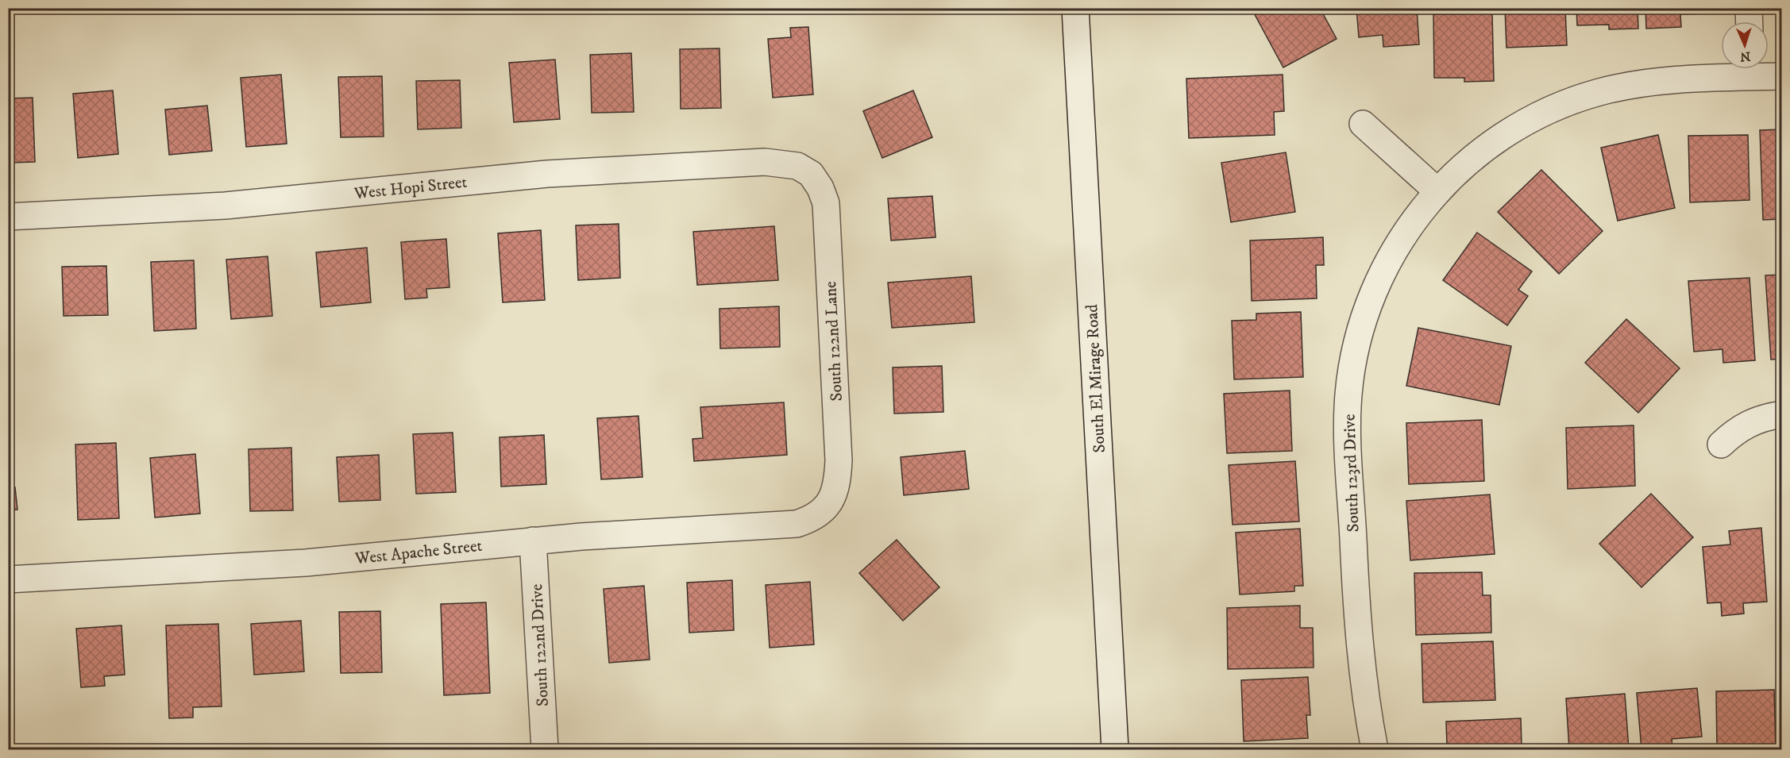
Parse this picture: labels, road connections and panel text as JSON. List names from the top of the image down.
{
  "streets": {
    "street": [
      "West Hopi Street",
      "South 122nd Lane",
      "South El Mirage Road",
      "South 123rd Drive",
      "West Apache Street",
      "South 122nd Drive"
    ]
  },
  "crossings": [
    ["West Hopi Street", "South 122nd Lane"],
    ["South 122nd Lane", "West Apache Street"],
    ["West Apache Street", "South 122nd Drive"]
  ],
  "north": "bottom"
}
